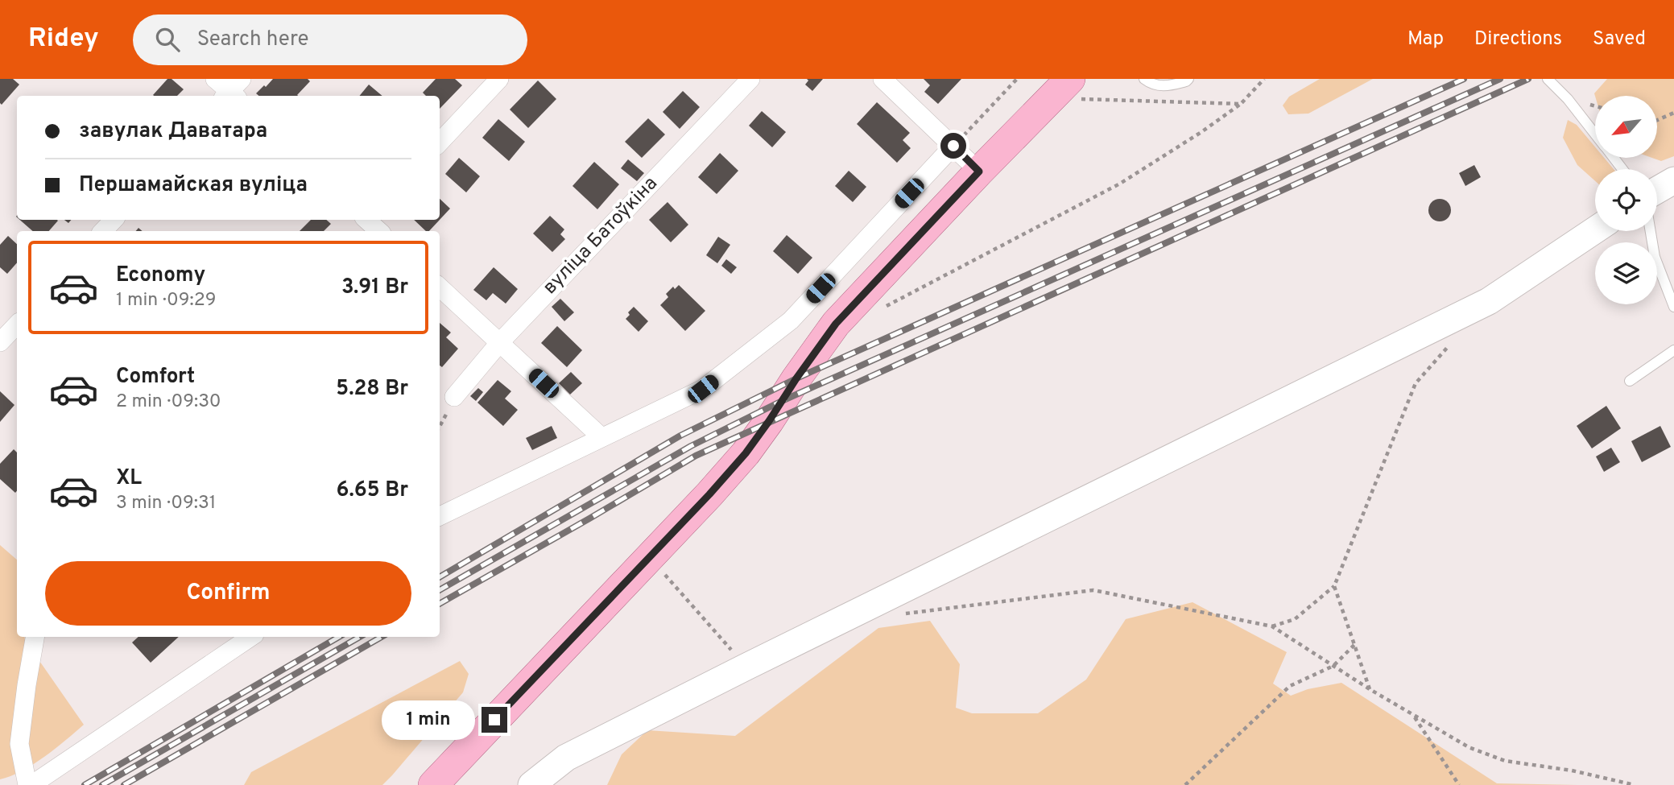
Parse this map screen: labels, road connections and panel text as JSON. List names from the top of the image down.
{
  "streets": {
    "street": ["вуліца Батоўкіна"]
  },
  "north": "bottom left",
  "page": {
    "header": "Ridey",
    "search": "Search here",
    "nav": ["Map", "Directions", "Saved"],
    "banner": ["завулак Даватара", "Першамайская вуліца"],
    "list": [
      {
        "name": "Economy",
        "note": "1 min · 09:29",
        "value": "3.91 Br"
      },
      {
        "name": "Comfort",
        "note": "2 min · 09:30",
        "value": "5.28 Br"
      },
      {
        "name": "XL",
        "note": "3 min · 09:31",
        "value": "6.65 Br"
      }
    ],
    "buttons": "Confirm",
    "bubble": "1 min"
  }
}
